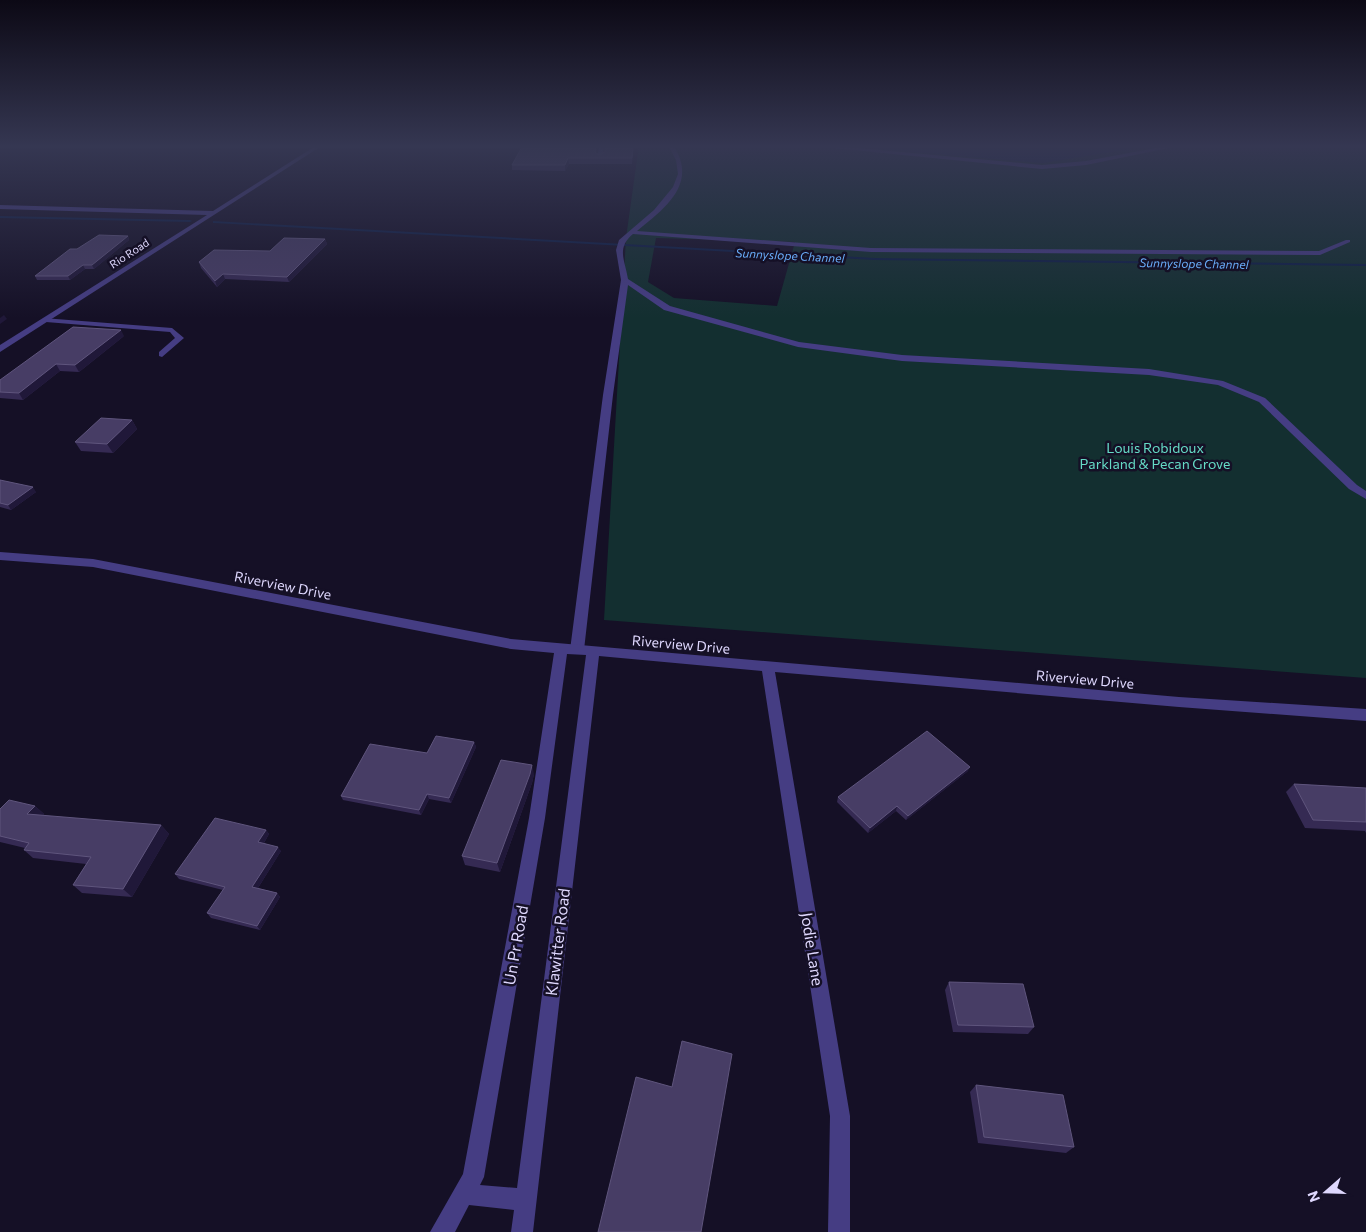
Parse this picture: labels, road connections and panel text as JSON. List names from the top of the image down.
{
  "streets": {
    "street": [
      "Rio Road",
      "Riverview Drive",
      "Klawitter Road",
      "Un Pr Road",
      "Jodie Lane"
    ]
  },
  "crossings": [
    ["Riverview Drive", "Klawitter Road"],
    ["Riverview Drive", "Un Pr Road"],
    ["Riverview Drive", "Jodie Lane"],
    ["Klawitter Road", "Un Pr Road"]
  ],
  "water": ["Sunnyslope Channel"],
  "parks": ["Louis Robidoux Parkland & Pecan Grove"],
  "north": "left"
}
